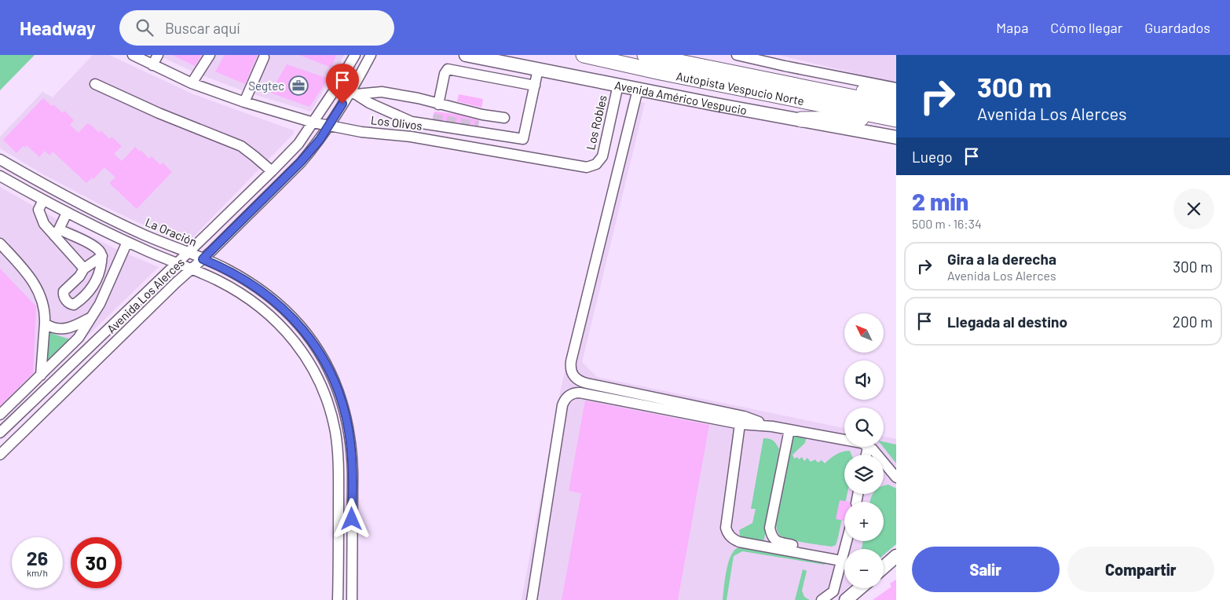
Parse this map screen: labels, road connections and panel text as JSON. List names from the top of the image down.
{
  "streets": {
    "highway": ["Autopista Vespucio Norte"],
    "main road": ["Avenida Américo Vespucio"],
    "street": [
      "Los Olivos",
      "Los Robles",
      "La Oración",
      "Avenida Los Alerces"
    ]
  },
  "crossings": [
    ["Avenida Américo Vespucio", "Los Robles"],
    ["Los Olivos", "Los Robles"],
    ["Los Olivos", "Avenida Los Alerces"],
    ["La Oración", "Avenida Los Alerces"]
  ],
  "places": {
    "office": ["Segtec"]
  },
  "north": "top left",
  "page": {
    "header": "Headway",
    "search": "Buscar aquí",
    "nav": ["Mapa", "Cómo llegar", "Guardados"],
    "turn": ["300 m", "Avenida Los Alerces"],
    "then": "Luego",
    "heading": ["2 min", "500 m · 16:34"],
    "list": [
      {
        "name": "Gira a la derecha",
        "note": "Avenida Los Alerces",
        "value": "300 m"
      },
      {
        "name": "Llegada al destino",
        "value": "200 m"
      }
    ],
    "map_buttons": ["+", "−"],
    "speed": "26 km/h",
    "limit": "30",
    "buttons": ["Salir", "Compartir"]
  }
}
